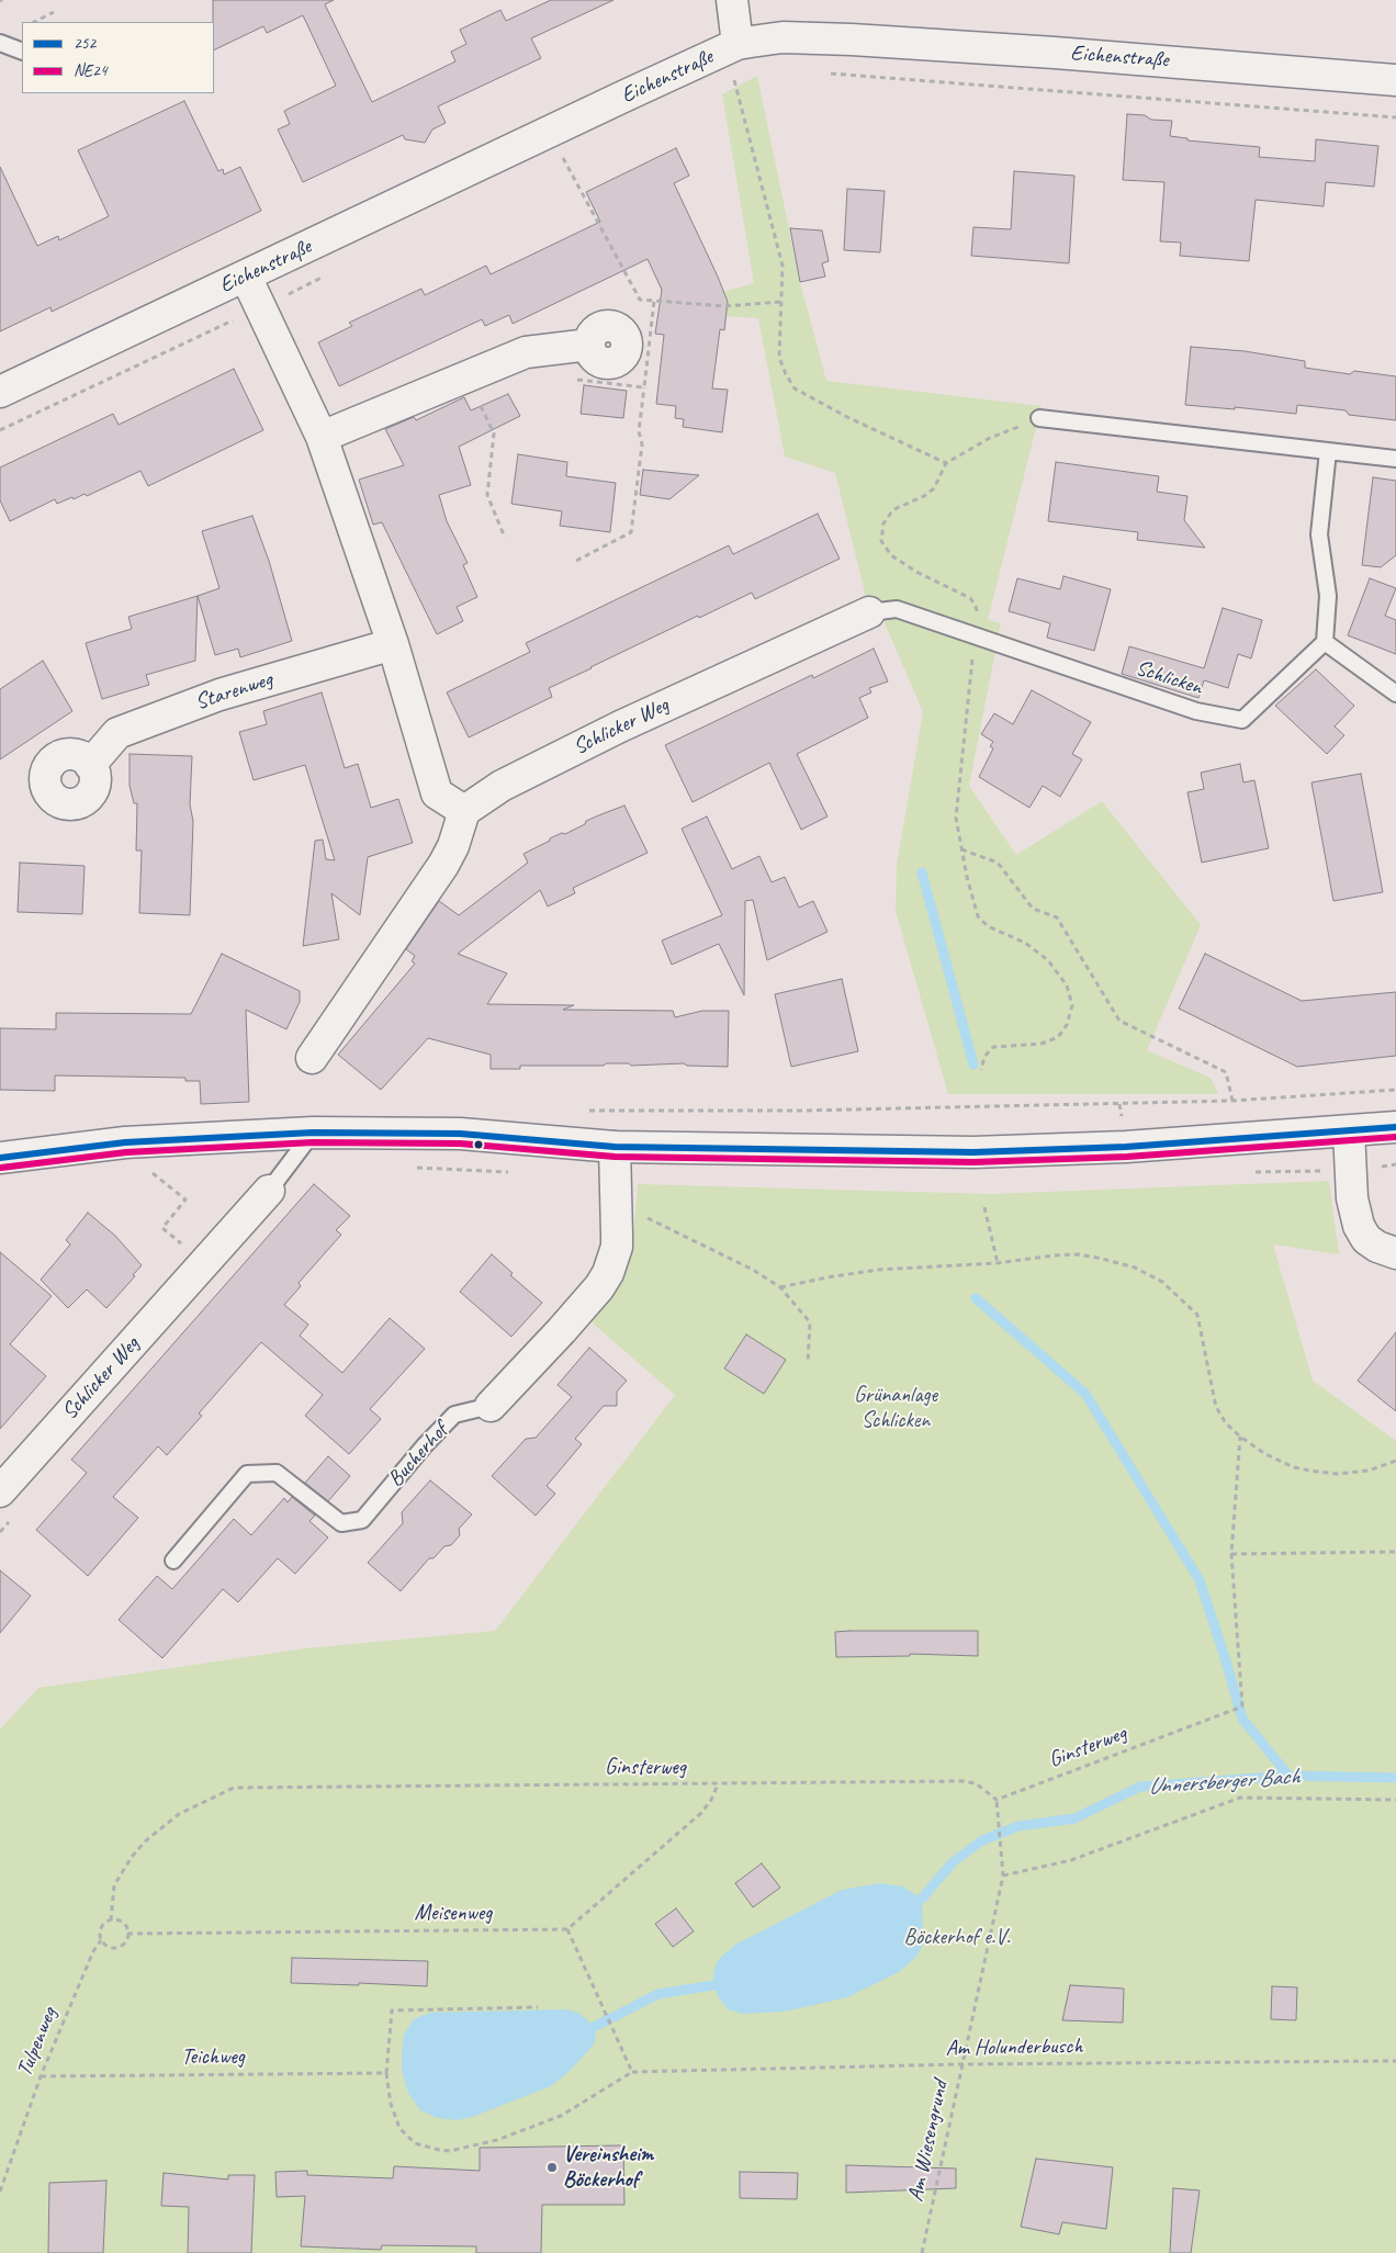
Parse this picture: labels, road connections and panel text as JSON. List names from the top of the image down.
{
  "streets": {
    "street": [
      "Eichenstraße",
      "Starenweg",
      "Schlicker Weg",
      "Bucherhof"
    ],
    "lane": ["Schlicken"],
    "path": [
      "Ginsterweg",
      "Meisenweg",
      "Tulpenweg",
      "Am Holunderbusch",
      "Teichweg",
      "Am Wiesengrund"
    ]
  },
  "crossings": [
    ["Ginsterweg", "Meisenweg"],
    ["Ginsterweg", "Tulpenweg"],
    ["Ginsterweg", "Am Wiesengrund"],
    ["Meisenweg", "Tulpenweg"],
    ["Tulpenweg", "Teichweg"],
    ["Am Holunderbusch", "Am Wiesengrund"]
  ],
  "water": ["Unnersberger Bach"],
  "parks": ["Grünanlage Schlicken", "Böckerhof e.V."],
  "places": ["Vereinsheim Böckerhof"],
  "lines": ["transit line 252", "transit line NE24"],
  "legend": ["252", "NE24"]
}
